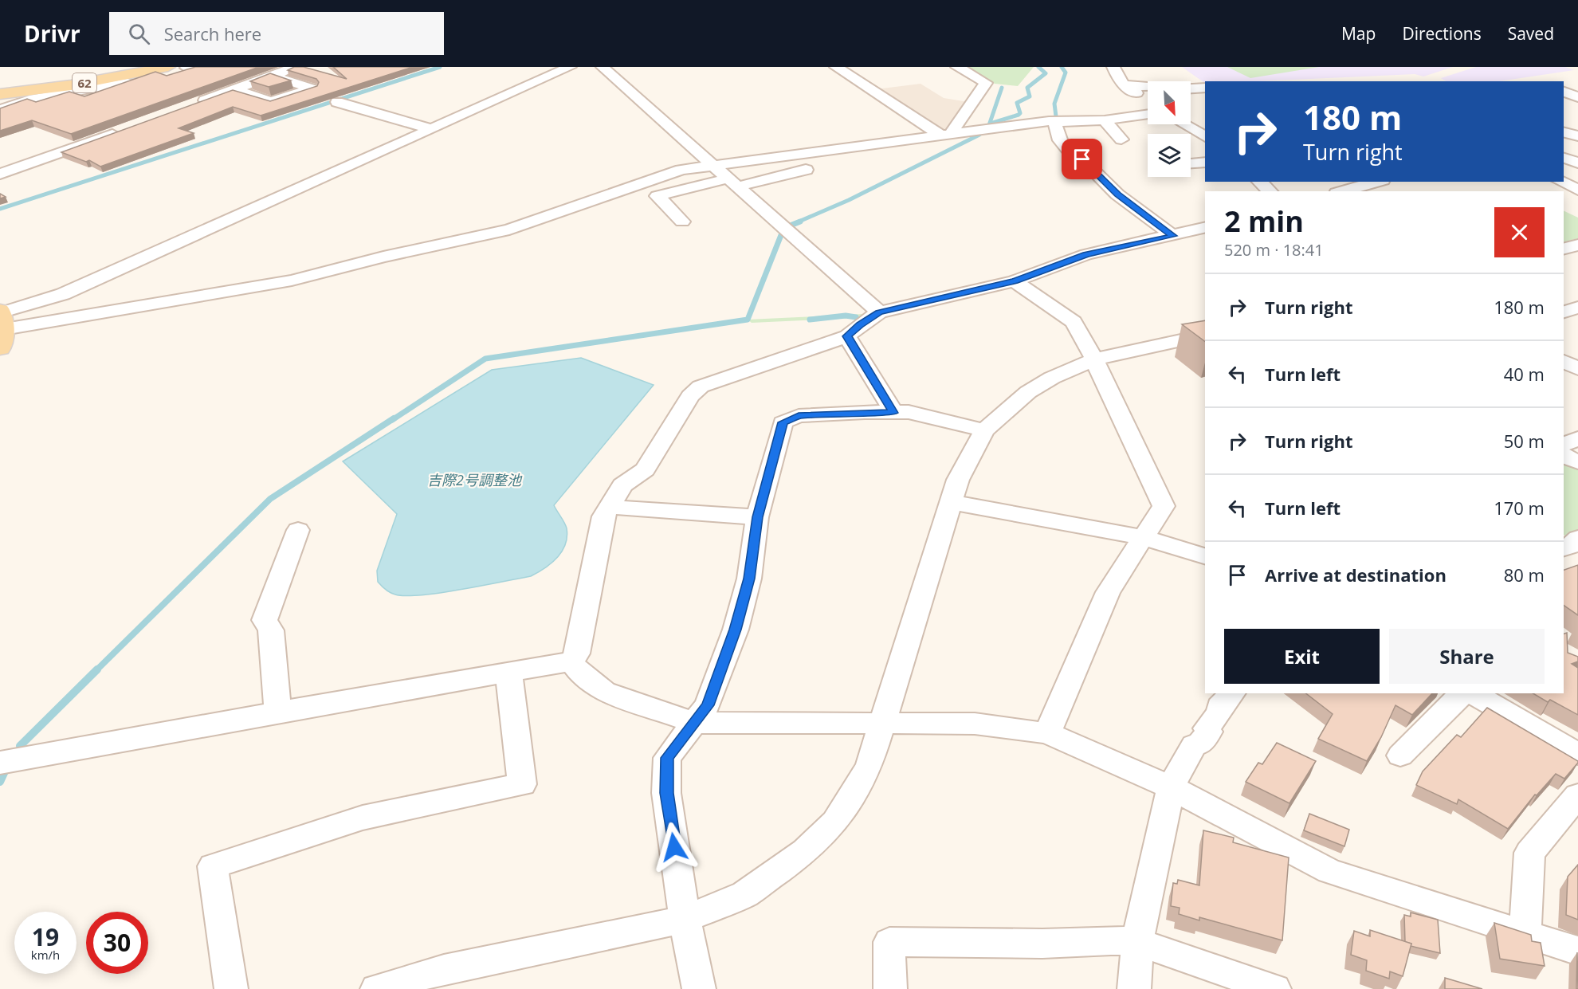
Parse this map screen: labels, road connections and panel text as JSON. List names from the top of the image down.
{
  "streets": {
    "main road": ["62"]
  },
  "water": ["吉際2号調整池"],
  "north": "bottom right",
  "page": {
    "header": "Drivr",
    "search": "Search here",
    "nav": ["Map", "Directions", "Saved"],
    "turn": ["180 m", "Turn right"],
    "heading": ["2 min", "520 m · 18:41"],
    "list": [
      {
        "name": "Turn right",
        "value": "180 m"
      },
      {
        "name": "Turn left",
        "value": "40 m"
      },
      {
        "name": "Turn right",
        "value": "50 m"
      },
      {
        "name": "Turn left",
        "value": "170 m"
      },
      {
        "name": "Arrive at destination",
        "value": "80 m"
      }
    ],
    "buttons": ["Exit", "Share"],
    "speed": "19 km/h",
    "limit": "30"
  }
}
